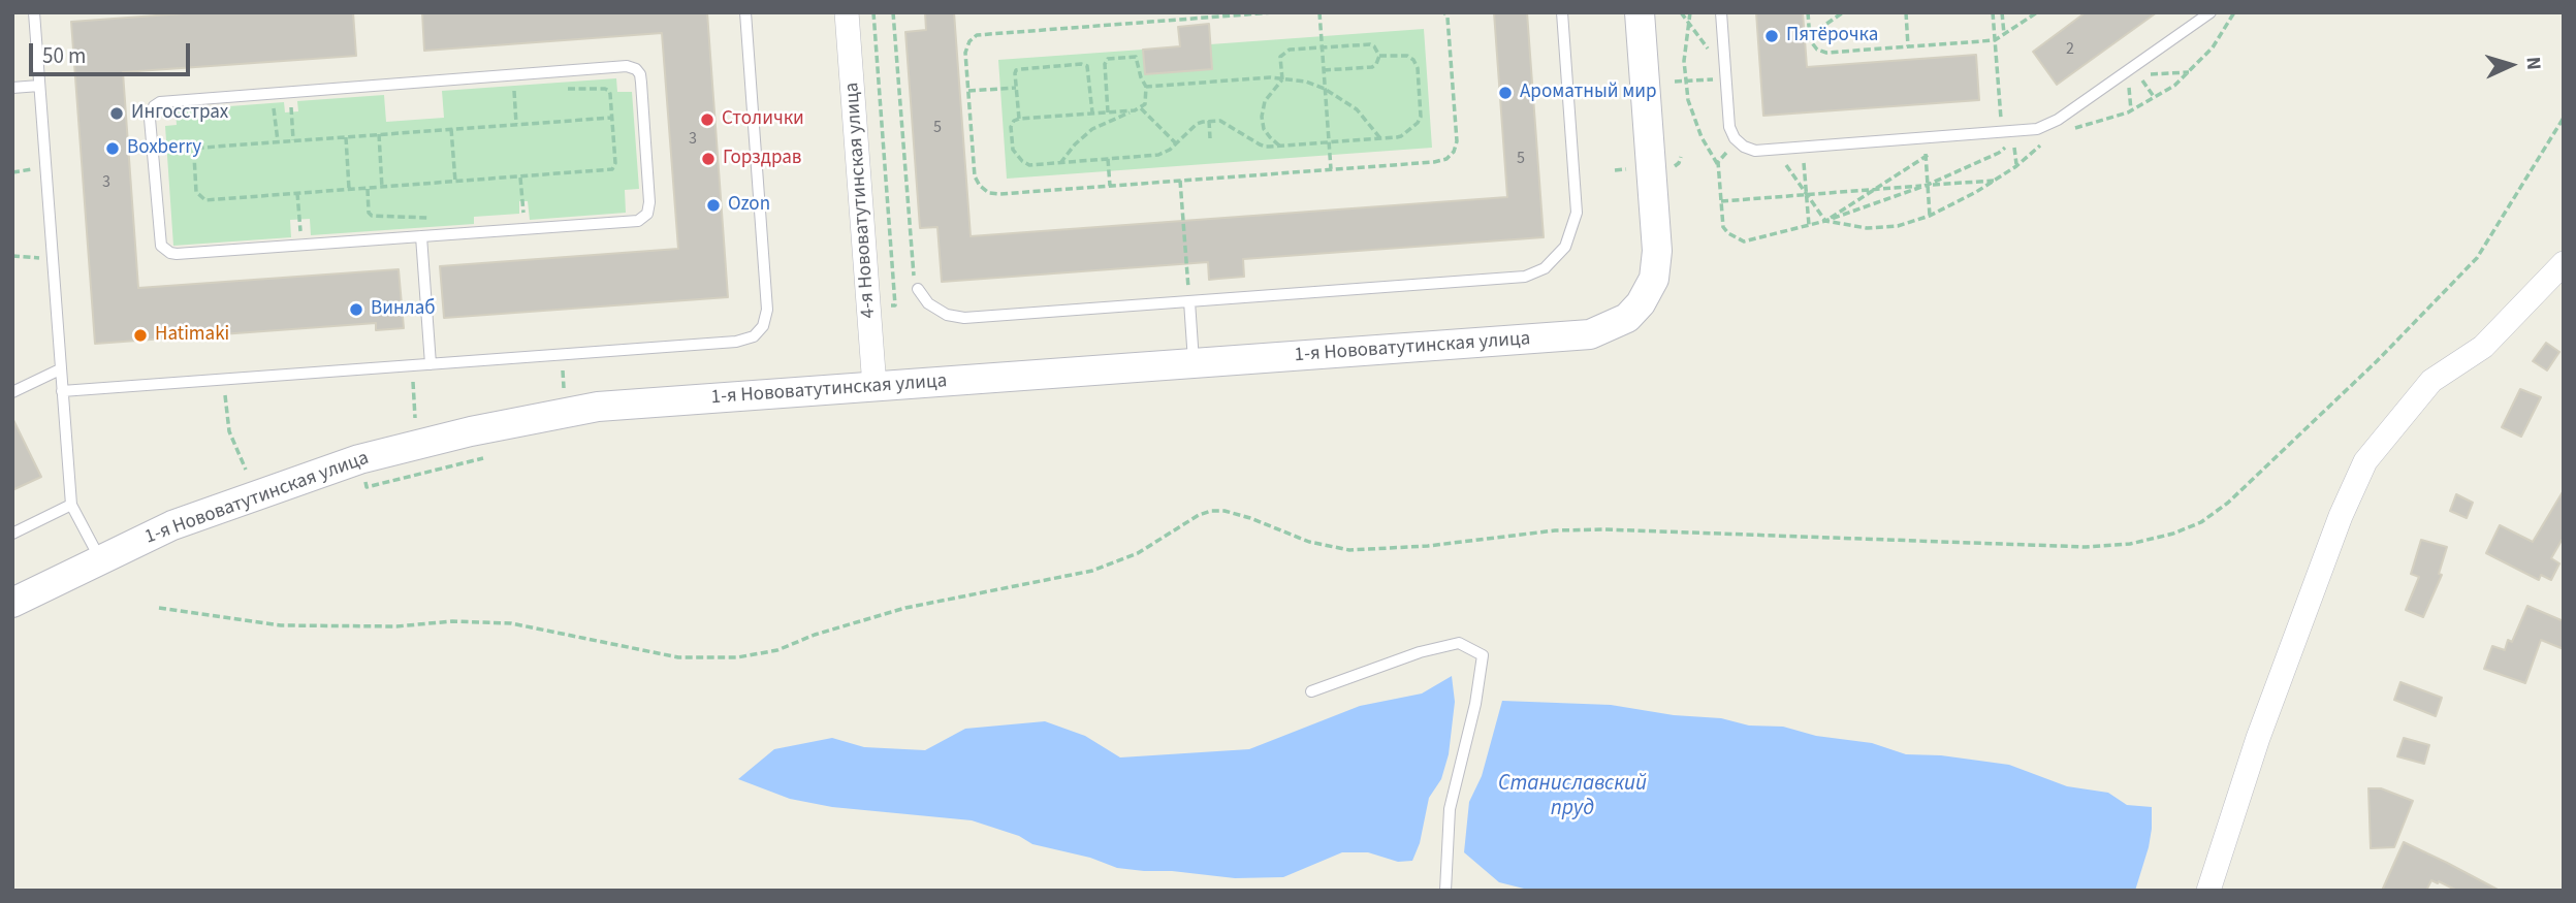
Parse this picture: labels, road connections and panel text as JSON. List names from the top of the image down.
{
  "streets": {
    "street": ["4-я Нововатутинская улица", "1-я Нововатутинская улица"]
  },
  "crossings": [
    ["4-я Нововатутинская улица", "1-я Нововатутинская улица"]
  ],
  "water": ["Станиславский пруд"],
  "places": [
    "Пятёрочка",
    "Ароматный мир",
    "Ингосстрах",
    "Столички",
    "Boxberry",
    "Горздрав",
    "Ozon",
    "Винлаб",
    "Hatimaki"
  ],
  "house_numbers": [
    "2",
    "5",
    "3",
    "5",
    "3"
  ],
  "scale_bar": "50 m",
  "north": "right"
}
